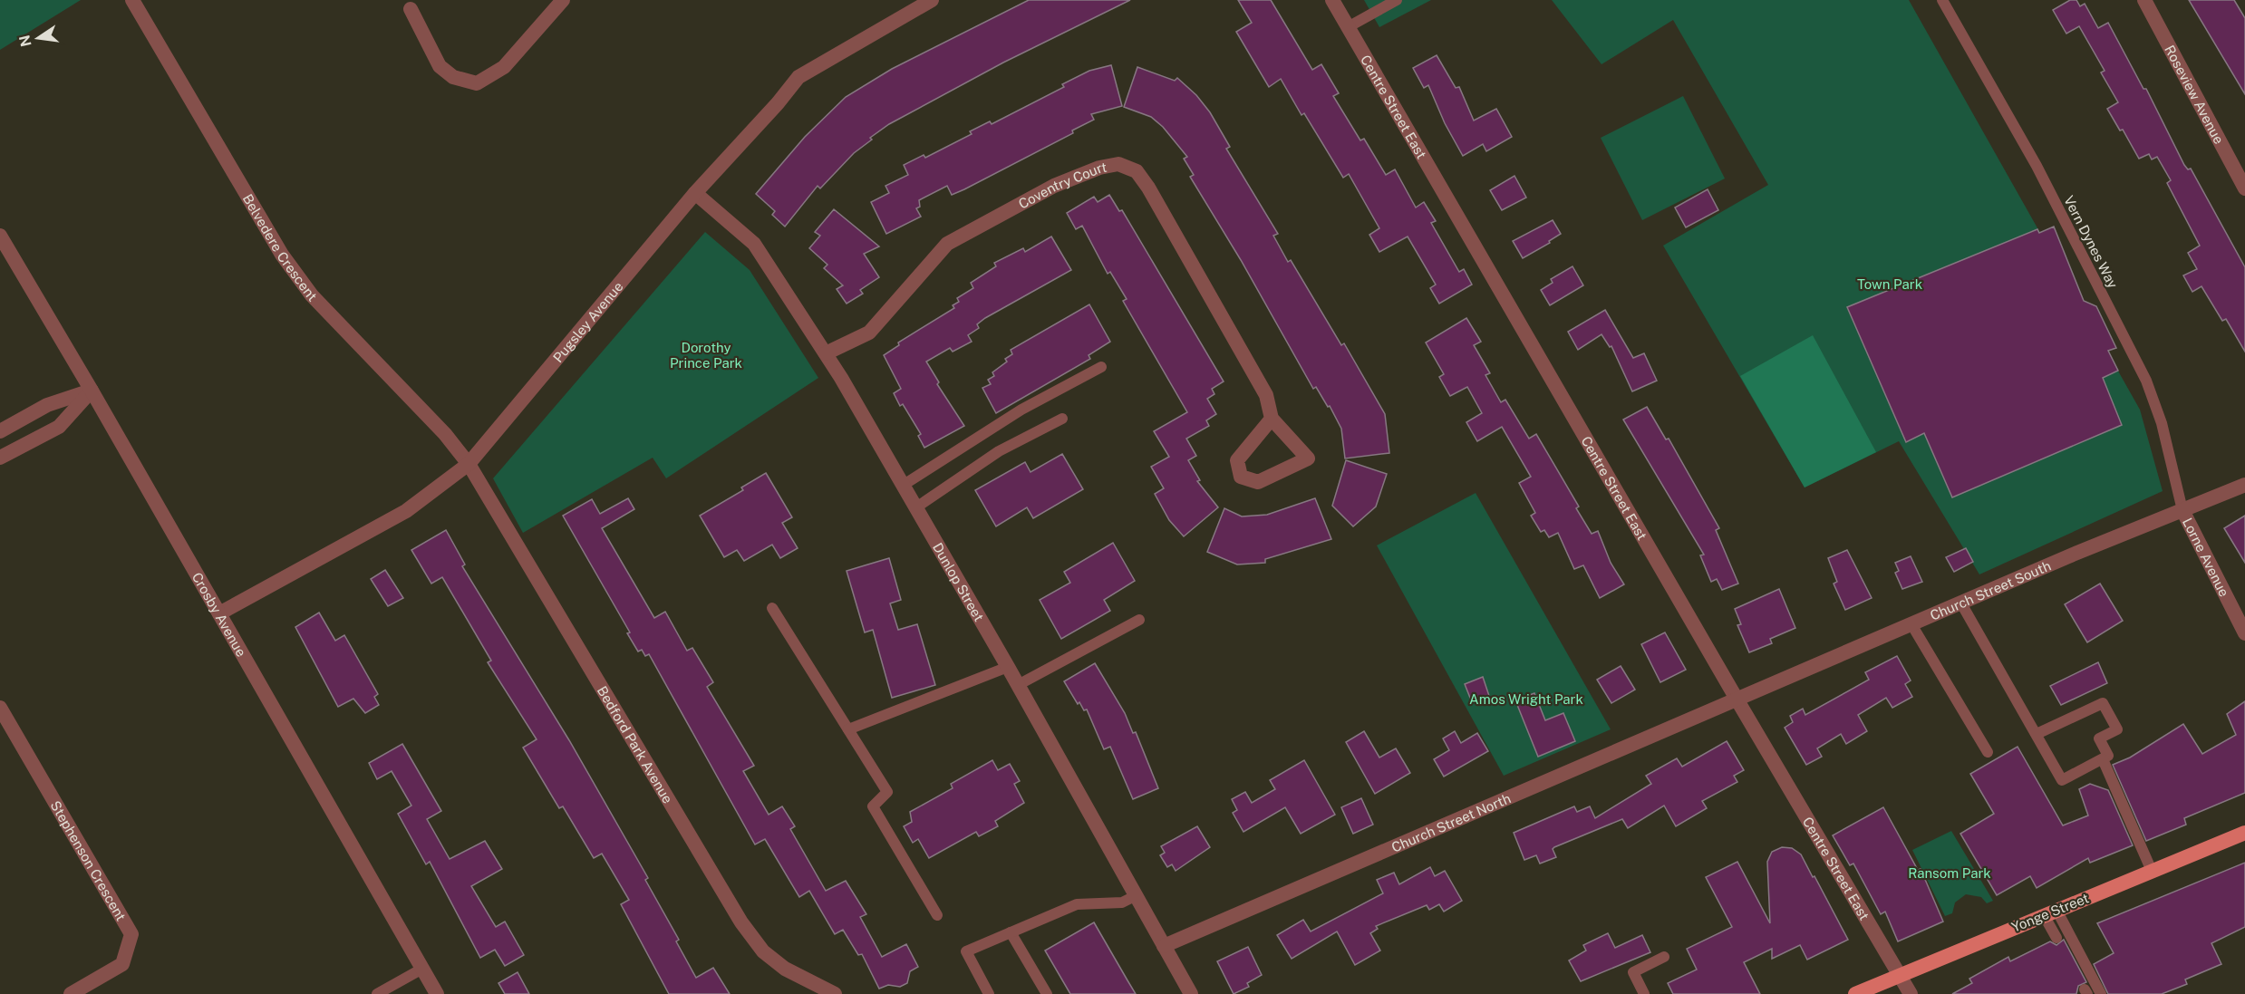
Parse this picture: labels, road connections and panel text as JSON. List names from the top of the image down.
{
  "streets": {
    "main road": ["Yonge Street"],
    "street": [
      "Roseview Avenue",
      "Centre Street East",
      "Coventry Court",
      "Belvedere Crescent",
      "Pugsley Avenue",
      "Lorne Avenue",
      "Dunlop Street",
      "Church Street South",
      "Crosby Avenue",
      "Bedford Park Avenue",
      "Church Street North",
      "Stephenson Crescent"
    ],
    "lane": ["Vern Dynes Way"]
  },
  "crossings": [
    ["Centre Street East", "Church Street South"],
    ["Centre Street East", "Church Street North"],
    ["Centre Street East", "Yonge Street"],
    ["Coventry Court", "Dunlop Street"],
    ["Vern Dynes Way", "Lorne Avenue"],
    ["Vern Dynes Way", "Church Street South"],
    ["Belvedere Crescent", "Pugsley Avenue"],
    ["Belvedere Crescent", "Bedford Park Avenue"],
    ["Pugsley Avenue", "Dunlop Street"],
    ["Pugsley Avenue", "Crosby Avenue"],
    ["Pugsley Avenue", "Bedford Park Avenue"],
    ["Lorne Avenue", "Church Street South"],
    ["Dunlop Street", "Church Street North"],
    ["Church Street South", "Church Street North"]
  ],
  "parks": [
    "Town Park",
    "Dorothy Prince Park",
    "Amos Wright Park",
    "Ransom Park"
  ],
  "north": "left"
}
